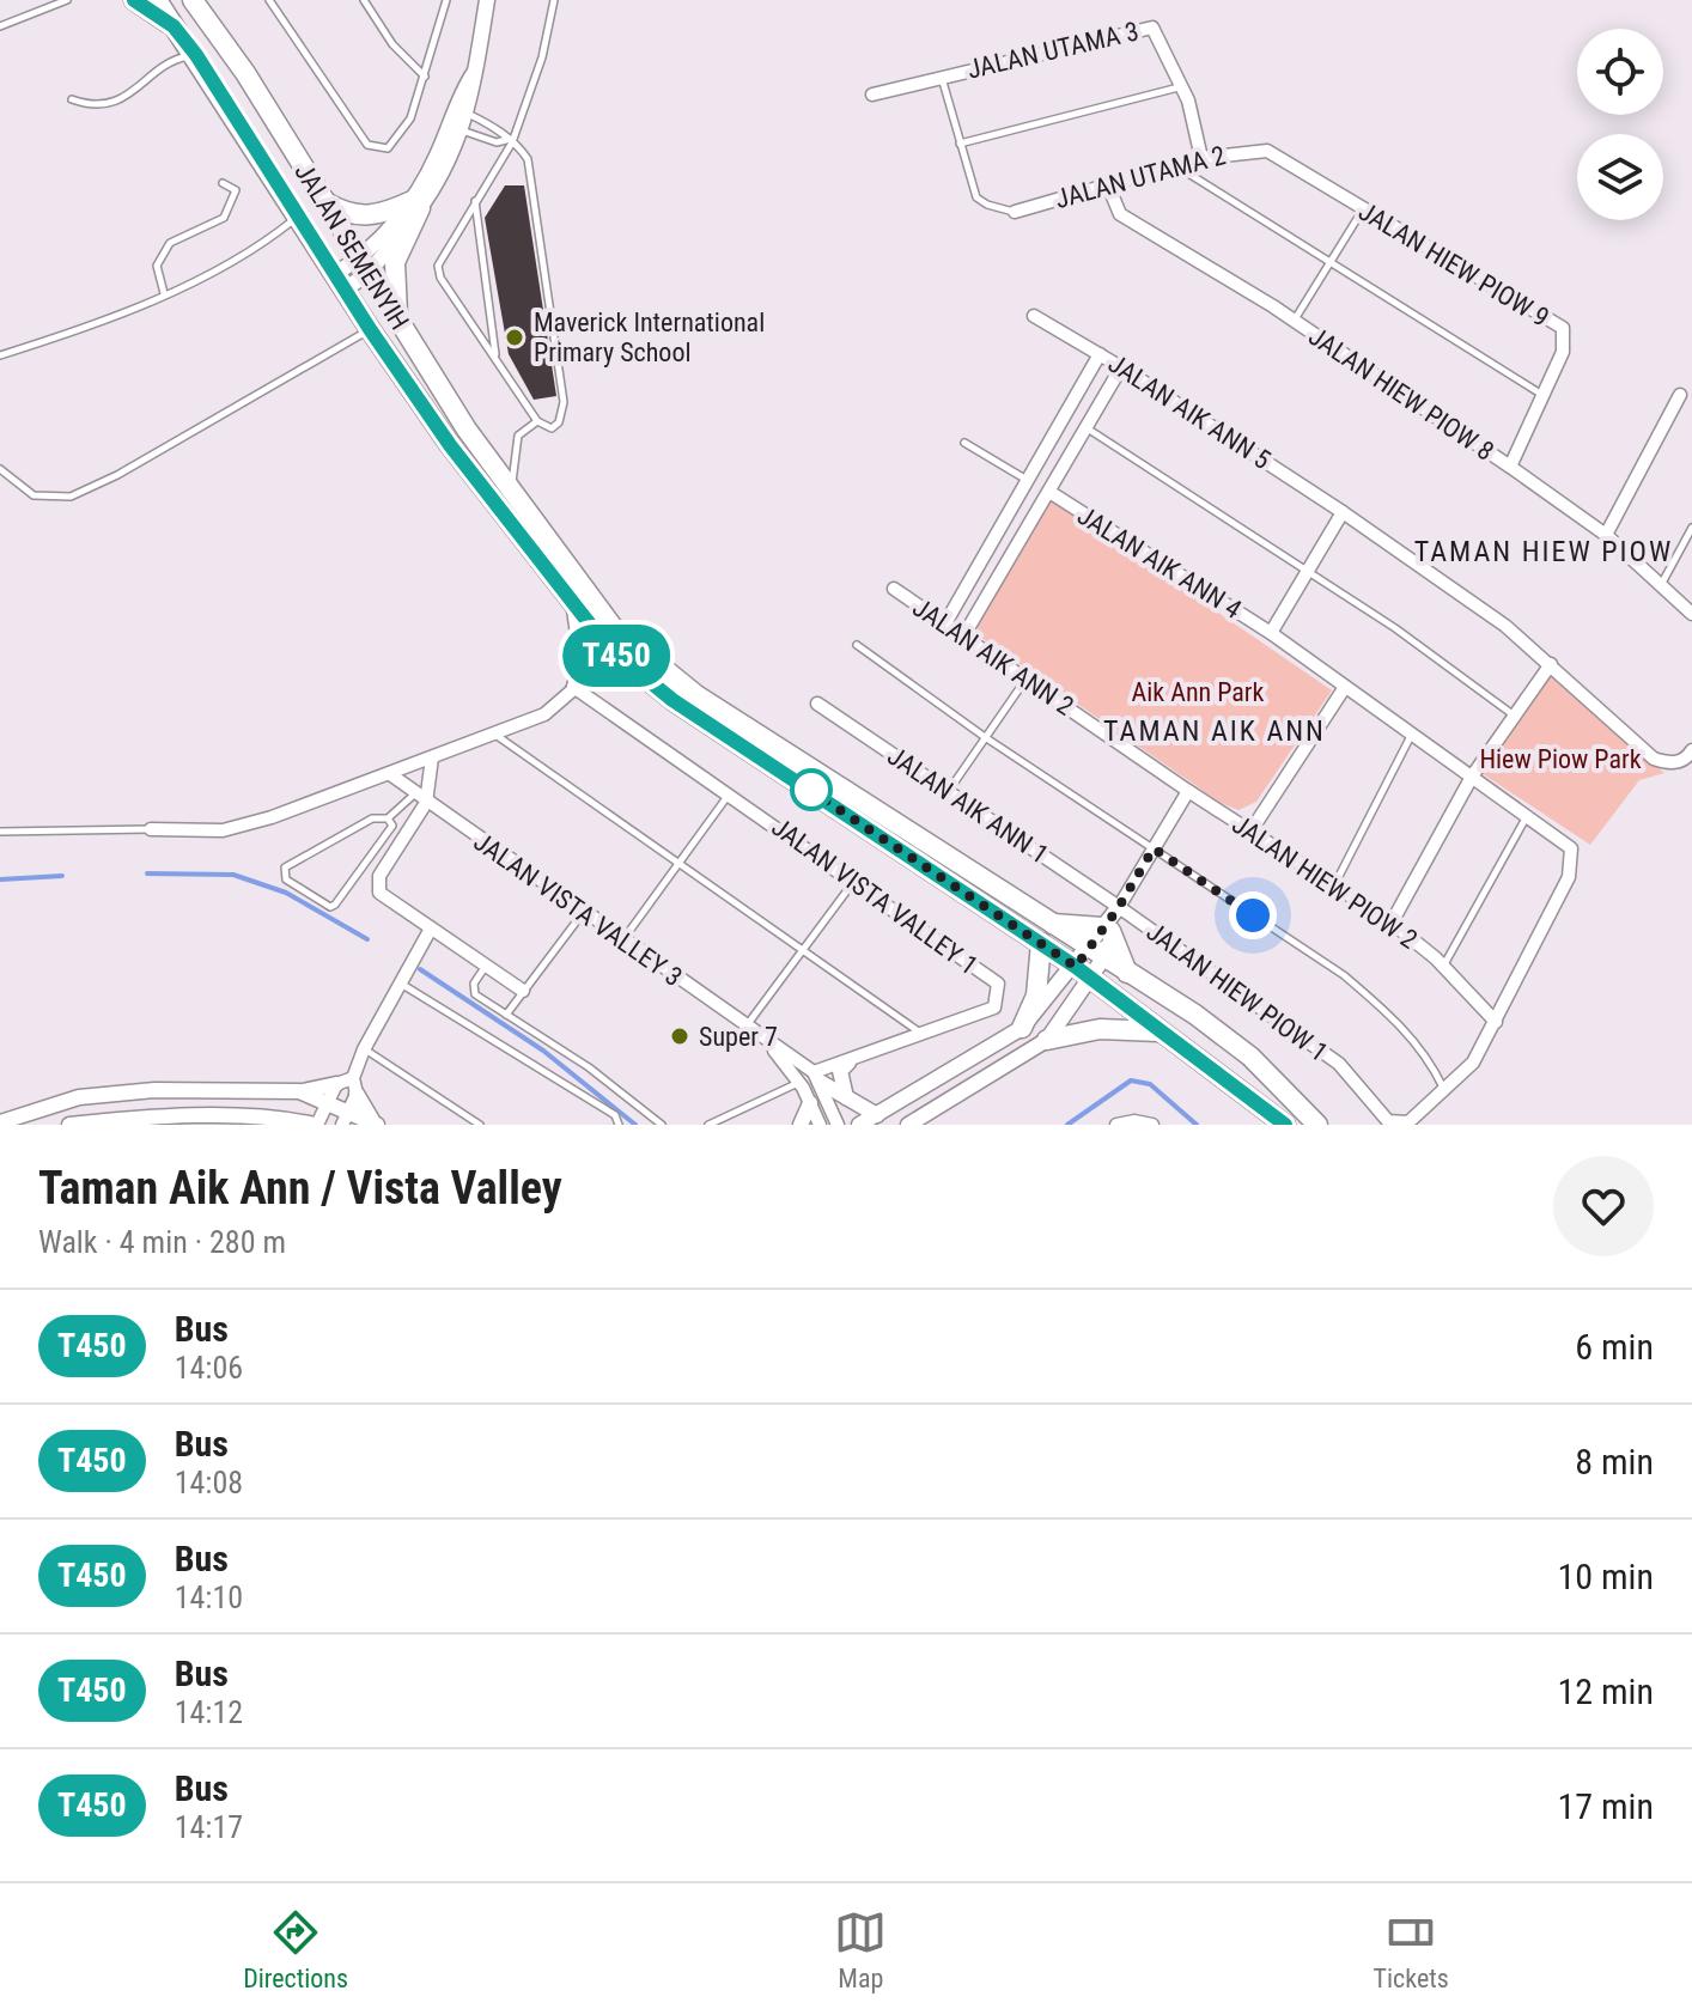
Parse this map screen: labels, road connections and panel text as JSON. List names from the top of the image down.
{
  "streets": {
    "main road": ["JALAN SEMENYIH"],
    "street": [
      "JALAN UTAMA 3",
      "JALAN UTAMA 2",
      "JALAN HIEW PIOW 9",
      "JALAN HIEW PIOW 8",
      "JALAN AIK ANN 5",
      "JALAN AIK ANN 4",
      "JALAN AIK ANN 2",
      "JALAN AIK ANN 1",
      "JALAN HIEW PIOW 2",
      "JALAN VISTA VALLEY 1",
      "JALAN VISTA VALLEY 3",
      "JALAN HIEW PIOW 1"
    ]
  },
  "crossings": [
    ["JALAN UTAMA 3", "JALAN UTAMA 2"],
    ["JALAN UTAMA 2", "JALAN HIEW PIOW 9"],
    ["JALAN UTAMA 2", "JALAN HIEW PIOW 8"],
    ["JALAN HIEW PIOW 9", "JALAN HIEW PIOW 8"],
    ["JALAN AIK ANN 4", "JALAN HIEW PIOW 1"],
    ["JALAN AIK ANN 2", "JALAN HIEW PIOW 2"],
    ["JALAN AIK ANN 1", "JALAN HIEW PIOW 1"],
    ["JALAN HIEW PIOW 2", "JALAN HIEW PIOW 1"],
    ["JALAN VISTA VALLEY 1", "JALAN VISTA VALLEY 3"]
  ],
  "districts": ["TAMAN HIEW PIOW", "TAMAN AIK ANN"],
  "parks": ["Aik Ann Park", "Hiew Piow Park"],
  "places": ["Maverick International Primary School", "Super 7"],
  "lines": ["bus line T450"],
  "page": {
    "on_map": "T450",
    "heading": ["Taman Aik Ann / Vista Valley", "Walk · 4 min · 280 m"],
    "list": [
      {
        "mark": "T450",
        "name": "Bus",
        "note": "14:06",
        "value": "6 min"
      },
      {
        "mark": "T450",
        "name": "Bus",
        "note": "14:08",
        "value": "8 min"
      },
      {
        "mark": "T450",
        "name": "Bus",
        "note": "14:10",
        "value": "10 min"
      },
      {
        "mark": "T450",
        "name": "Bus",
        "note": "14:12",
        "value": "12 min"
      },
      {
        "mark": "T450",
        "name": "Bus",
        "note": "14:17",
        "value": "17 min"
      }
    ],
    "tabs": ["Directions", "Map", "Tickets"]
  }
}
